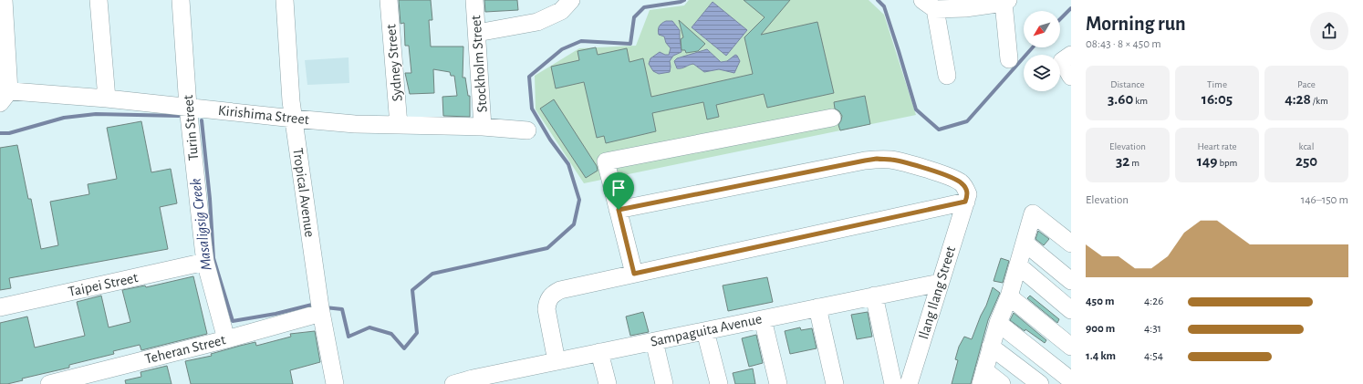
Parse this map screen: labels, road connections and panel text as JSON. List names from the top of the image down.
{
  "streets": {
    "street": [
      "Sydney Street",
      "Stockholm Street",
      "Kirishima Street",
      "Turin Street",
      "Tropical Avenue",
      "Taipei Street",
      "Ilang Ilang Street",
      "Sampaguita Avenue",
      "Teheran Street"
    ]
  },
  "crossings": [
    ["Sydney Street", "Kirishima Street"],
    ["Stockholm Street", "Kirishima Street"],
    ["Kirishima Street", "Turin Street"],
    ["Kirishima Street", "Tropical Avenue"],
    ["Turin Street", "Taipei Street"],
    ["Turin Street", "Teheran Street"],
    ["Tropical Avenue", "Teheran Street"],
    ["Ilang Ilang Street", "Sampaguita Avenue"]
  ],
  "water": ["Masaligsig Creek"],
  "north": "bottom left",
  "page": {
    "heading": ["Morning run", "08:43 · 8 × 450 m"],
    "stats": [
      ["Distance", "3.60 km"],
      ["Time", "16:05"],
      ["Pace", "4:28 /km"],
      ["Elevation", "32 m"],
      ["Heart rate", "149 bpm"],
      ["kcal", "250"]
    ],
    "chart": ["Elevation", "146–150 m"],
    "list": [
      {
        "name": "450 m",
        "note": "4:26"
      },
      {
        "name": "900 m",
        "note": "4:31"
      },
      {
        "name": "1.4 km",
        "note": "4:54"
      }
    ]
  }
}
